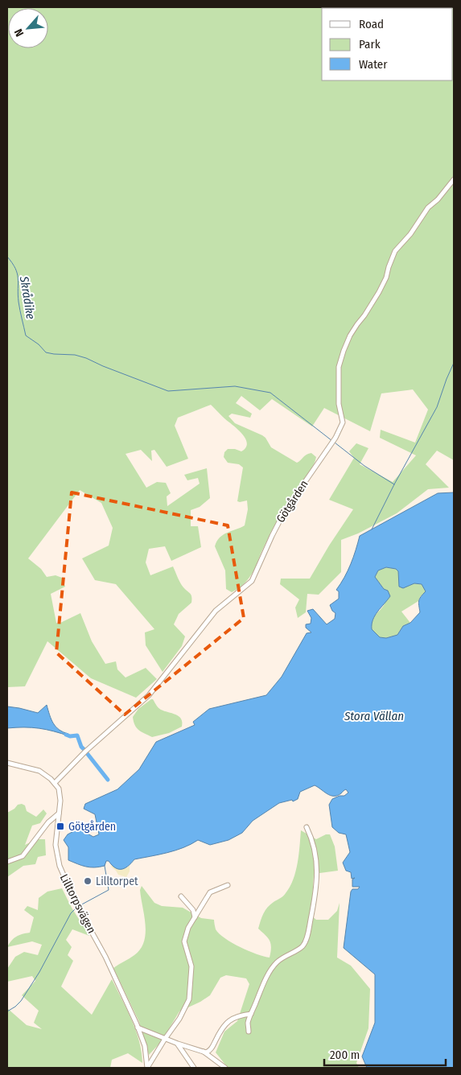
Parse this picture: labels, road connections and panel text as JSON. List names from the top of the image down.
{
  "streets": {
    "street": ["Götgården", "Lilltorpsvägen"]
  },
  "crossings": [
    ["Götgården", "Lilltorpsvägen"]
  ],
  "water": ["Skrådike", "Stora Vällan"],
  "places": {
    "transit": ["Götgården"],
    "other": ["Lilltorpet"]
  },
  "legend": ["Road", "Park", "Water"],
  "scale_bar": "200 m",
  "north": "bottom left"
}
